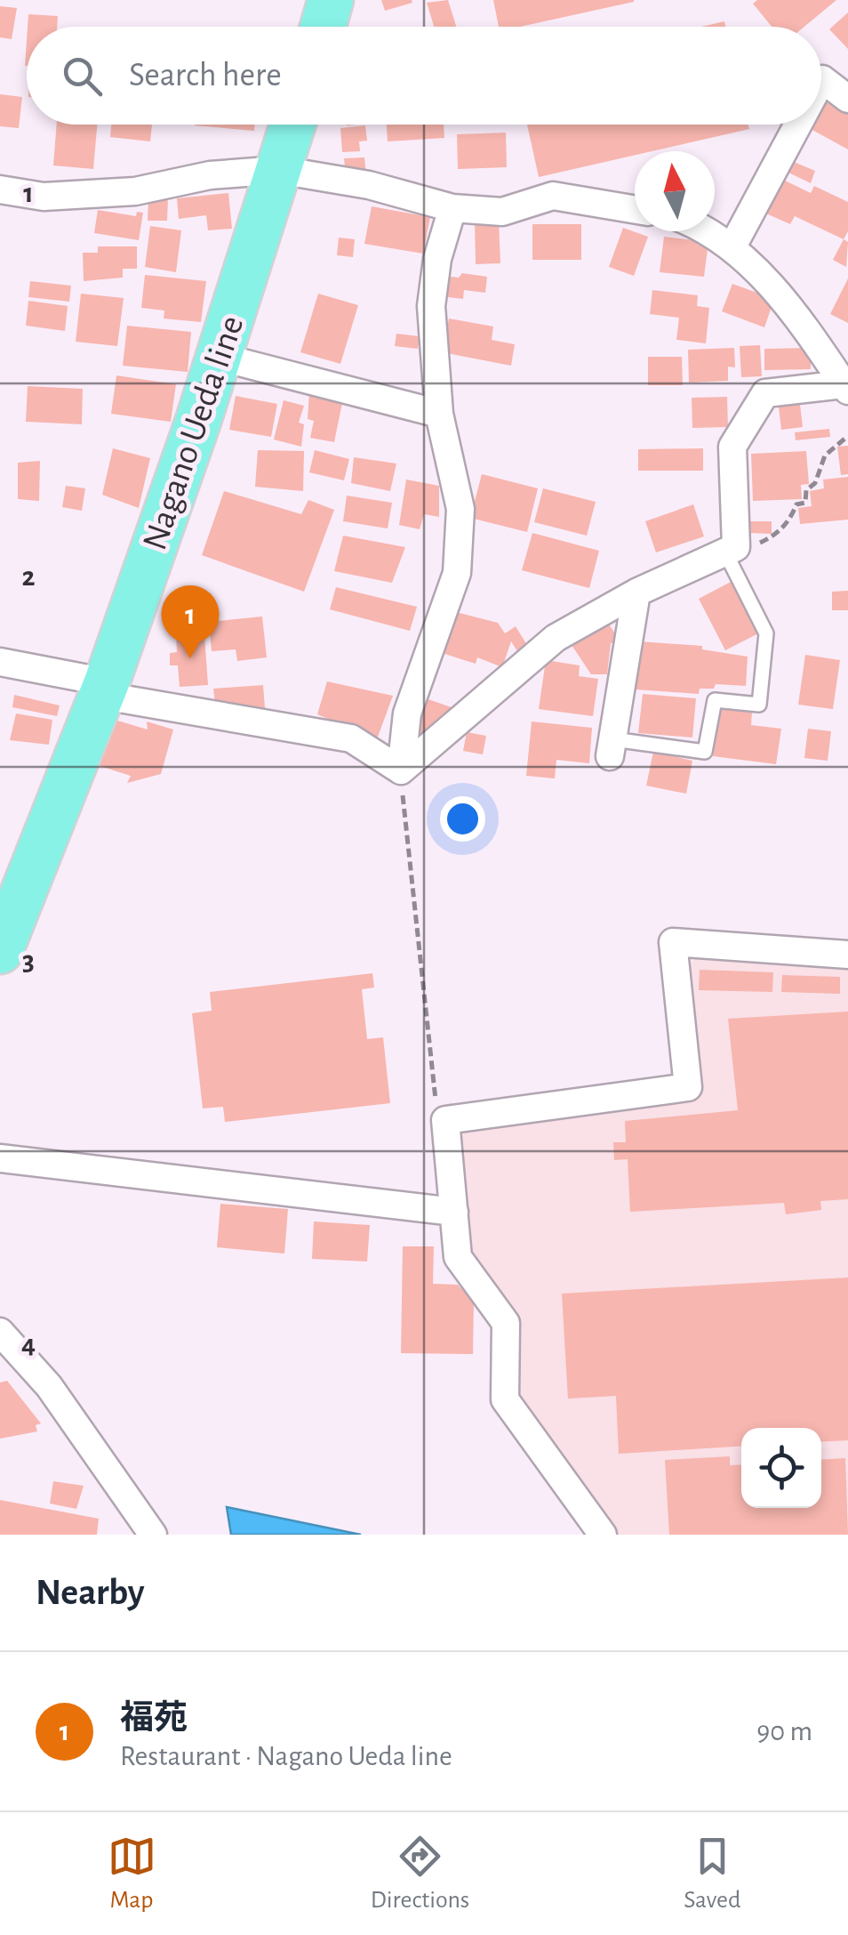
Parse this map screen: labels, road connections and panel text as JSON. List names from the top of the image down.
{
  "streets": {
    "main road": ["Nagano Ueda line"]
  },
  "north": "top",
  "page": {
    "search": "Search here",
    "pins": "1",
    "heading": "Nearby",
    "list": [
      {
        "mark": "1",
        "name": "福苑",
        "note": "Restaurant · Nagano Ueda line",
        "value": "90 m"
      }
    ],
    "nav": ["Map", "Directions", "Saved"]
  },
  "grid": {
    "rows": [
      "1",
      "2",
      "3",
      "4"
    ]
  }
}
